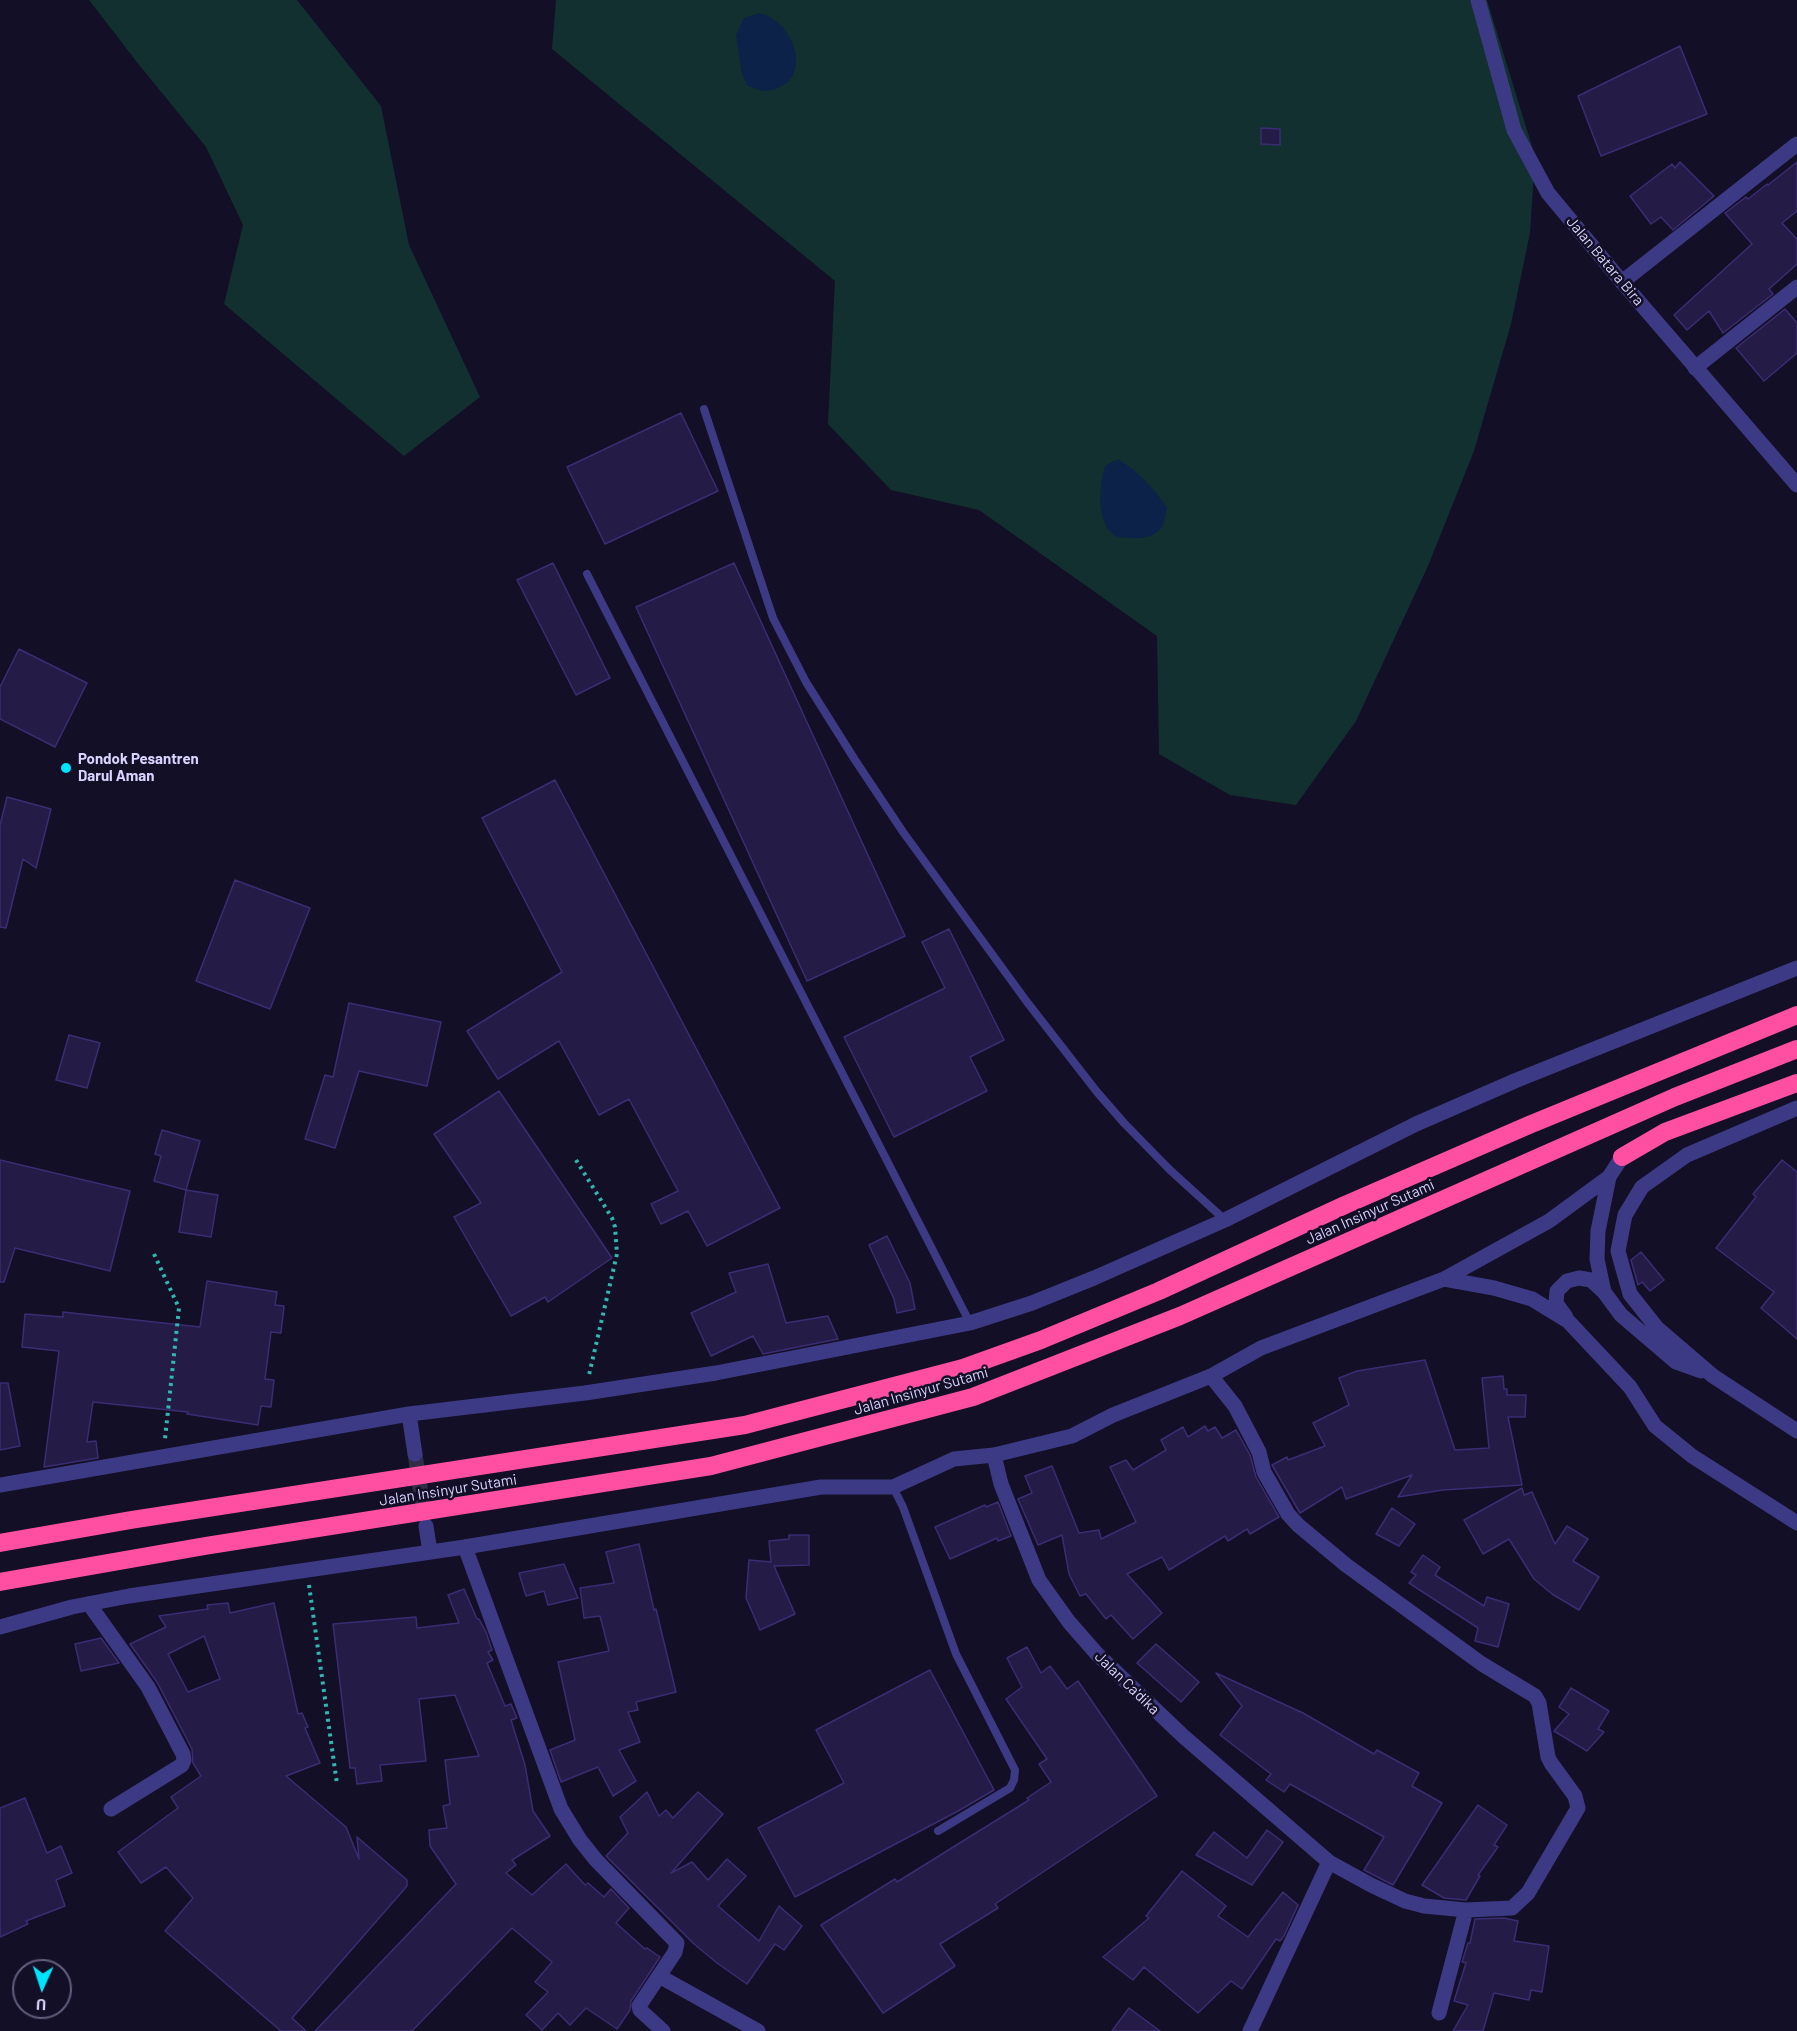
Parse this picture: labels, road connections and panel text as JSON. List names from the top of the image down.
{
  "streets": {
    "highway": ["Jalan Insinyur Sutami"],
    "street": ["Jalan Batara Bira", "Jalan Ca'dika"]
  },
  "places": ["Pondok Pesantren Darul Aman"],
  "north": "bottom"
}
